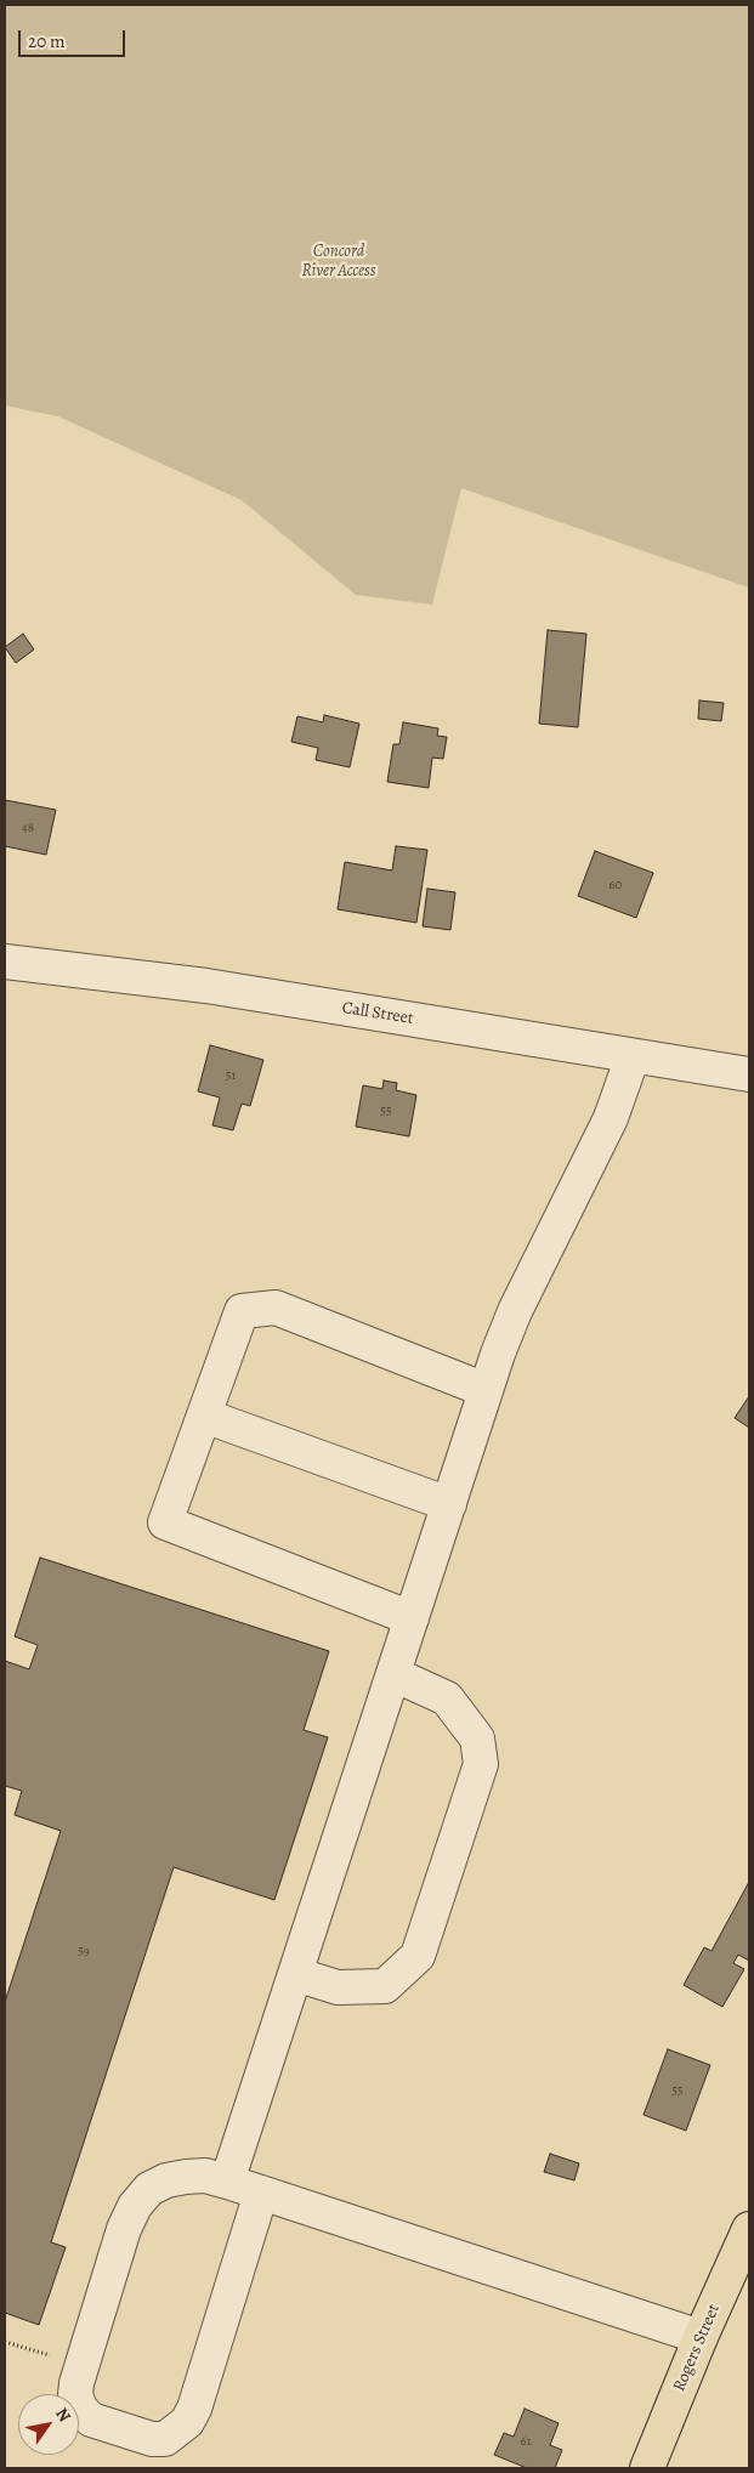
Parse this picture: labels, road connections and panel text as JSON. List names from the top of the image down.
{
  "streets": {
    "main road": ["Rogers Street"],
    "street": ["Call Street"]
  },
  "parks": ["Concord River Access"],
  "house_numbers": [
    "48",
    "60",
    "51",
    "55",
    "59",
    "55",
    "61"
  ],
  "scale_bar": "20 m",
  "north": "top right"
}
